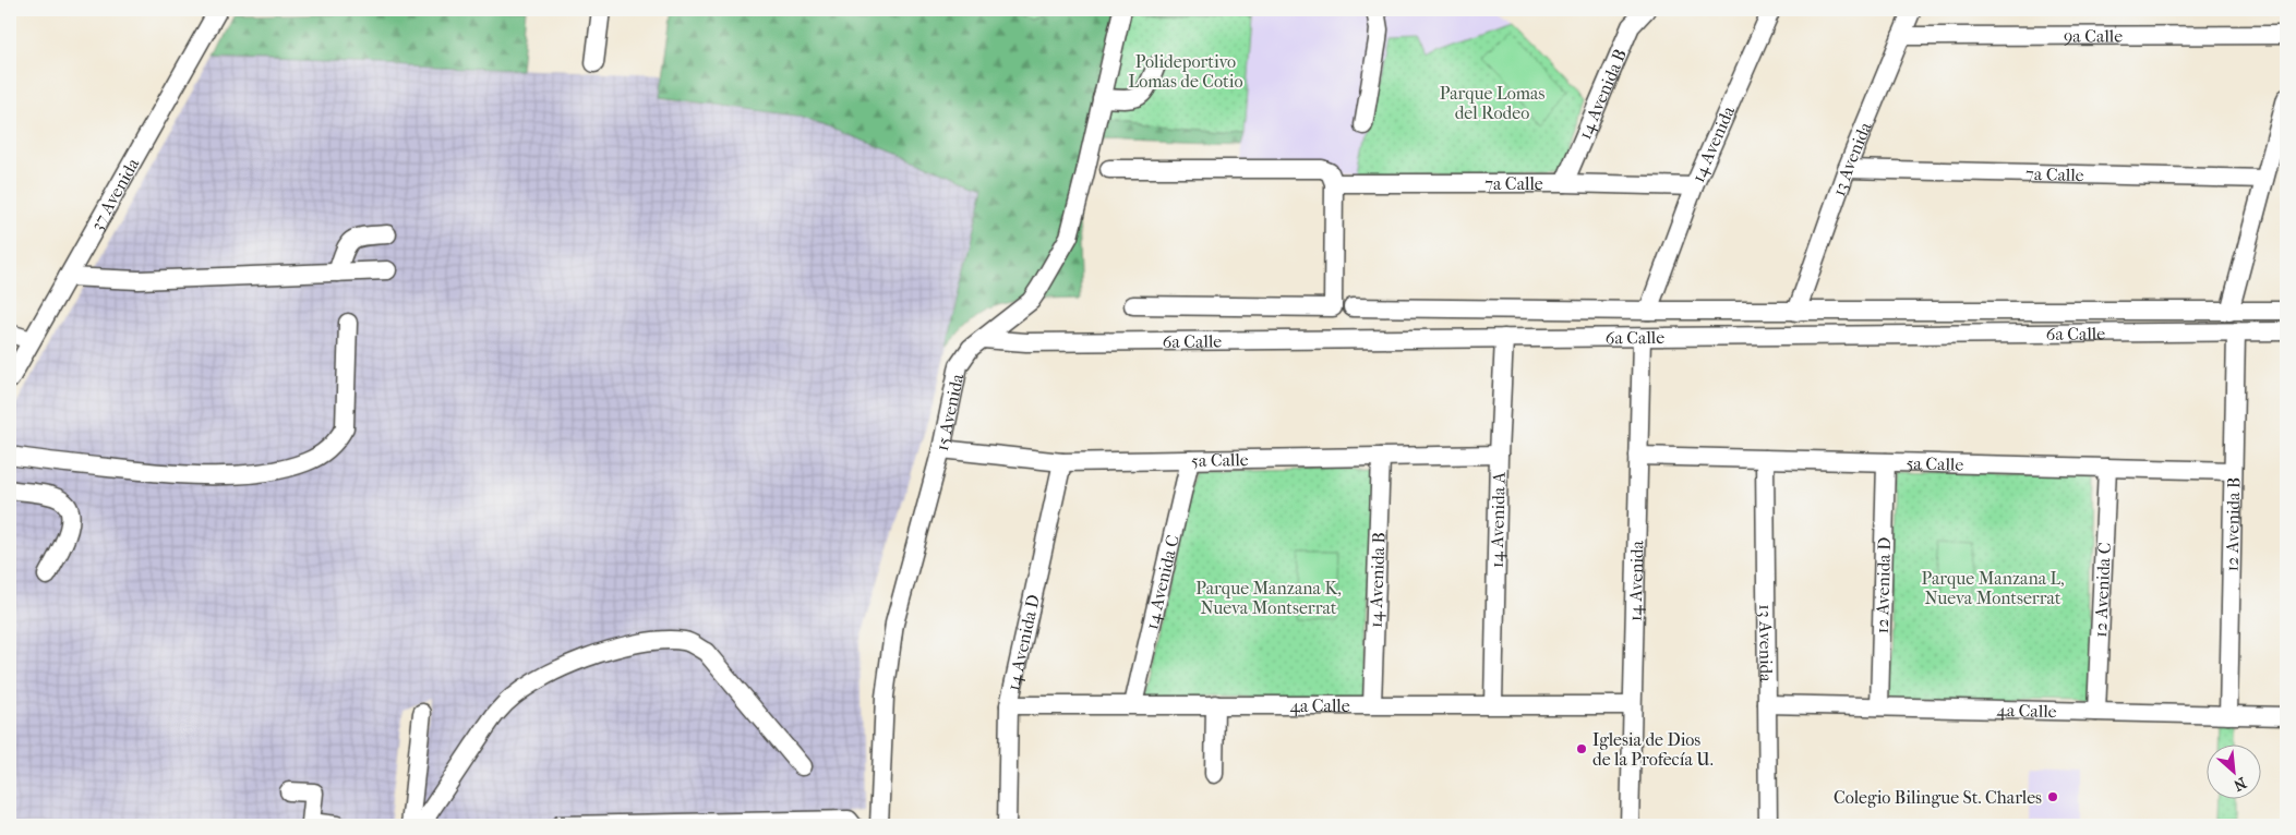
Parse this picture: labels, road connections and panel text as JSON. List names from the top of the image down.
{
  "streets": {
    "street": [
      "9a Calle",
      "14 Avenida B",
      "14 Avenida",
      "13 Avenida",
      "7a Calle",
      "37 Avenida",
      "6a Calle",
      "15 Avenida",
      "5a Calle",
      "14 Avenida A",
      "12 Avenida B",
      "14 Avenida C",
      "12 Avenida D",
      "12 Avenida C",
      "14 Avenida D",
      "4a Calle"
    ]
  },
  "crossings": [
    ["9a Calle", "13 Avenida"],
    ["14 Avenida B", "7a Calle"],
    ["14 Avenida B", "5a Calle"],
    ["14 Avenida B", "4a Calle"],
    ["14 Avenida", "7a Calle"],
    ["14 Avenida", "6a Calle"],
    ["14 Avenida", "5a Calle"],
    ["14 Avenida", "4a Calle"],
    ["13 Avenida", "7a Calle"],
    ["13 Avenida", "6a Calle"],
    ["13 Avenida", "5a Calle"],
    ["13 Avenida", "4a Calle"],
    ["7a Calle", "6a Calle"],
    ["6a Calle", "15 Avenida"],
    ["6a Calle", "14 Avenida A"],
    ["6a Calle", "12 Avenida B"],
    ["15 Avenida", "5a Calle"],
    ["5a Calle", "14 Avenida A"],
    ["5a Calle", "12 Avenida B"],
    ["5a Calle", "14 Avenida C"],
    ["5a Calle", "12 Avenida D"],
    ["5a Calle", "12 Avenida C"],
    ["5a Calle", "14 Avenida D"],
    ["14 Avenida A", "4a Calle"],
    ["12 Avenida B", "4a Calle"],
    ["14 Avenida C", "4a Calle"],
    ["12 Avenida D", "4a Calle"],
    ["12 Avenida C", "4a Calle"],
    ["14 Avenida D", "4a Calle"]
  ],
  "parks": [
    "Polideportivo Lomas de Cotio",
    "Parque Lomas del Rodeo",
    "Parque Manzana L, Nueva Montserrat",
    "Parque Manzana K, Nueva Montserrat"
  ],
  "places": ["Iglesia de Dios de la Profecía U.", "Colegio Bilingue St. Charles"],
  "north": "bottom right"
}
